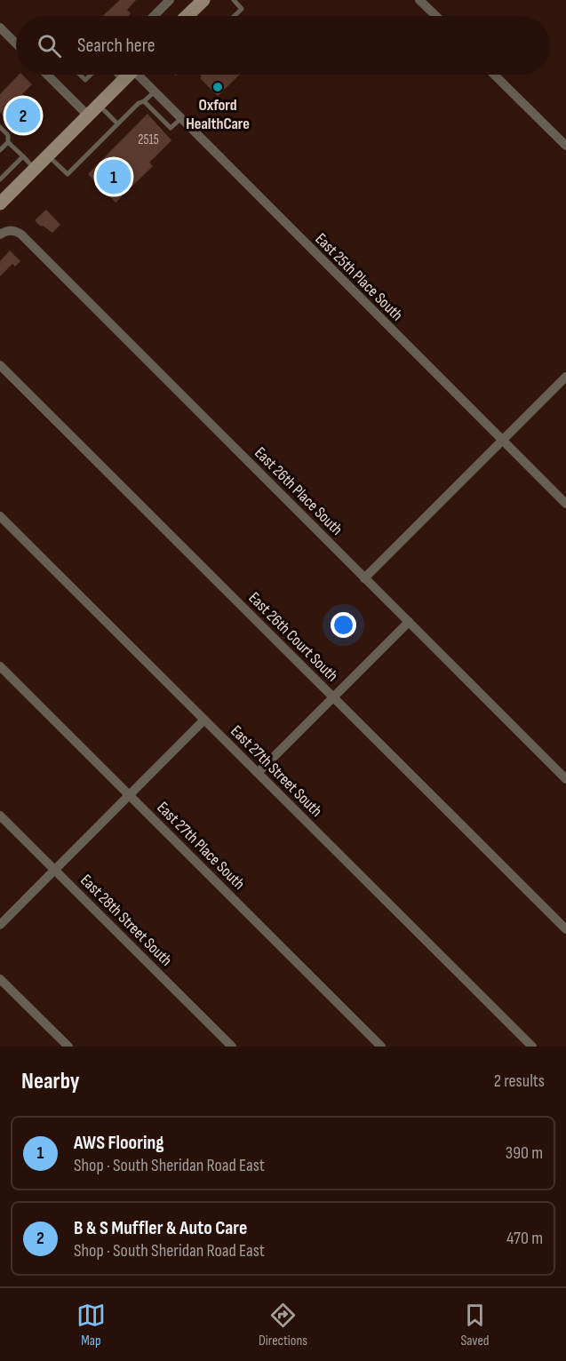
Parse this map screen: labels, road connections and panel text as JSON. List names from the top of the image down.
{
  "streets": {
    "street": [
      "East 25th Place South",
      "East 26th Place South",
      "East 26th Court South",
      "East 27th Street South",
      "East 27th Place South",
      "East 28th Street South"
    ]
  },
  "places": ["Oxford HealthCare"],
  "house_numbers": ["2515"],
  "page": {
    "search": "Search here",
    "pins": ["2", "1"],
    "heading": ["Nearby", "2 results"],
    "list": [
      {
        "mark": "1",
        "name": "AWS Flooring",
        "note": "Shop · South Sheridan Road East",
        "value": "390 m"
      },
      {
        "mark": "2",
        "name": "B & S Muffler & Auto Care",
        "note": "Shop · South Sheridan Road East",
        "value": "470 m"
      }
    ],
    "nav": ["Map", "Directions", "Saved"]
  }
}
